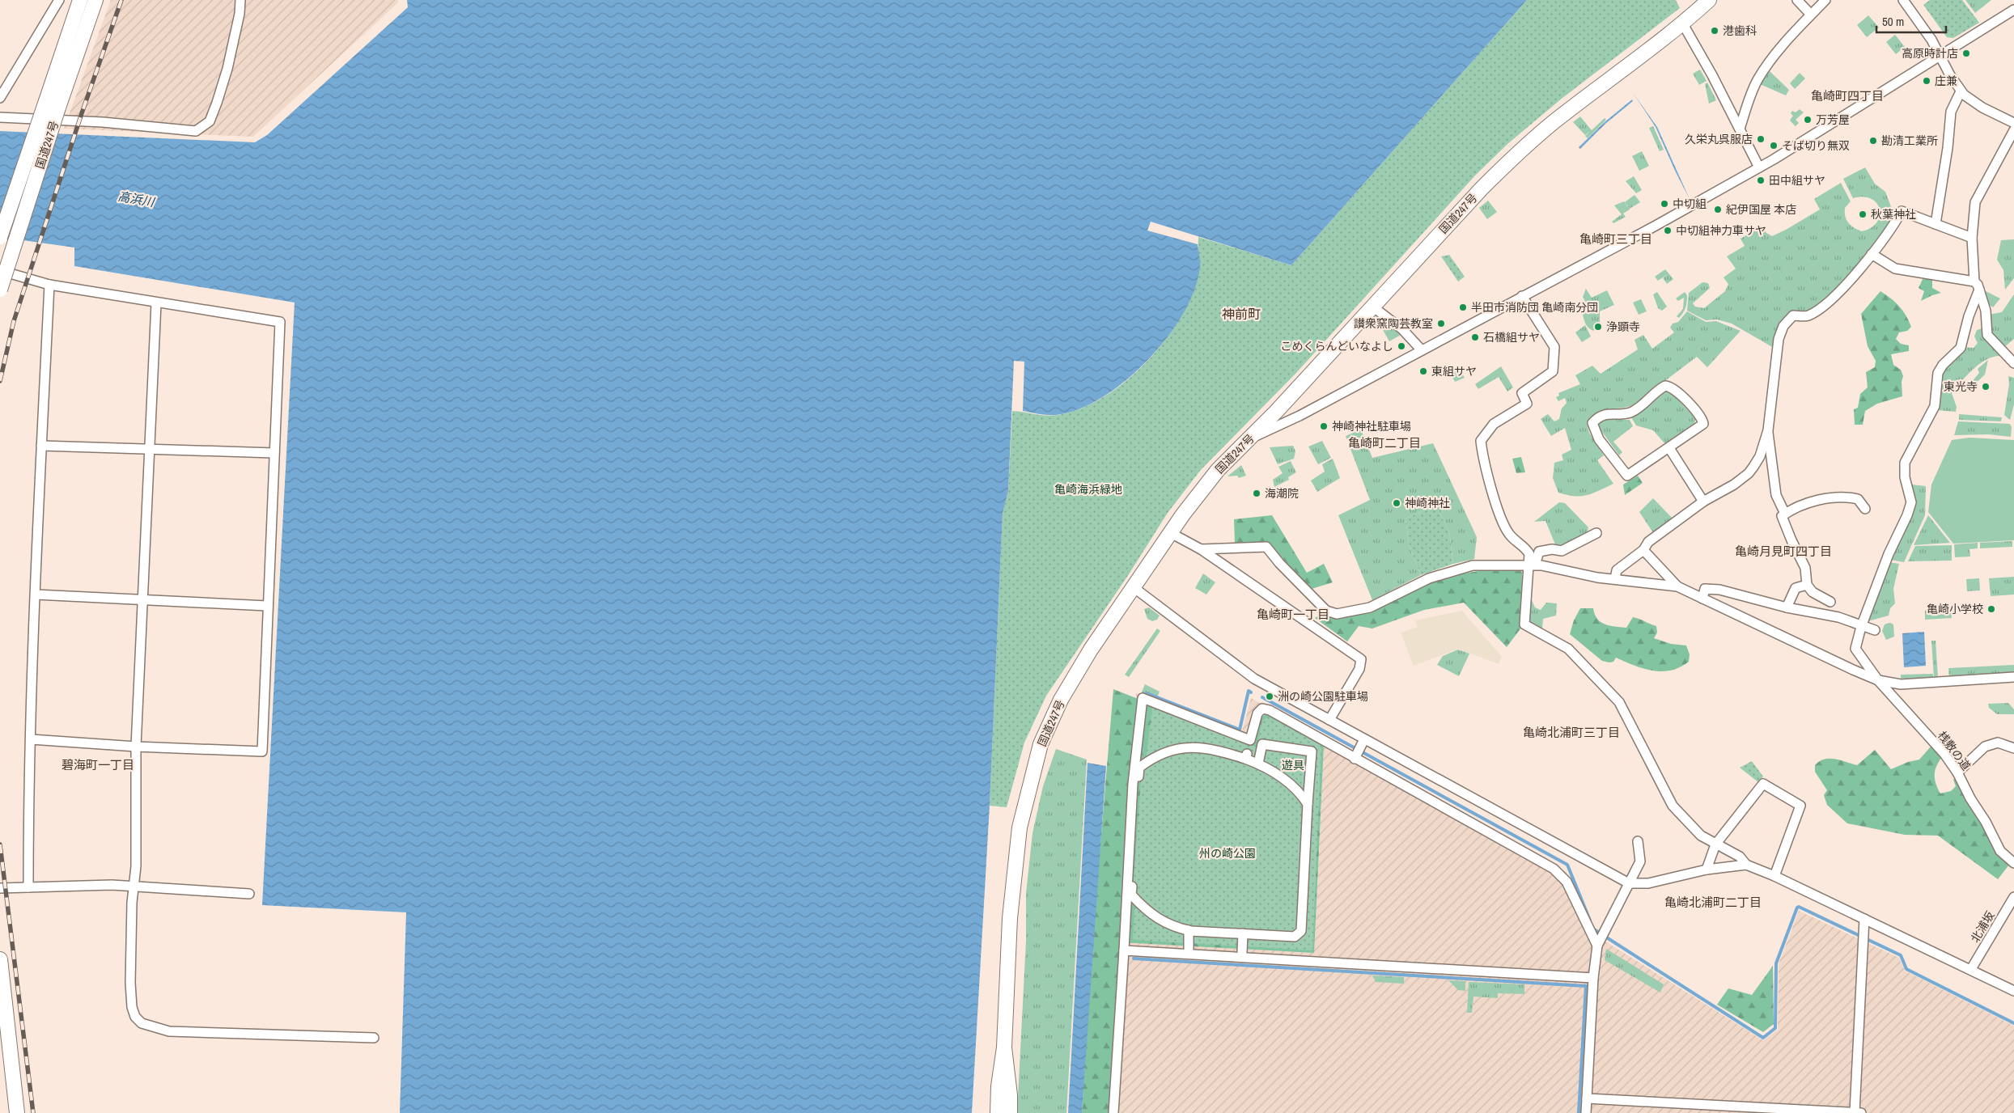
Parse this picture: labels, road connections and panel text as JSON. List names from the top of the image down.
{
  "streets": {
    "highway": ["国道247号"],
    "street": ["桟敷の道", "北浦坂"]
  },
  "districts": [
    "亀崎町四丁目",
    "亀崎町三丁目",
    "神前町",
    "亀崎町二丁目",
    "亀崎月見町四丁目",
    "亀崎町一丁目",
    "亀崎北浦町三丁目",
    "碧海町一丁目",
    "亀崎北浦町二丁目"
  ],
  "water": ["高浜川"],
  "parks": ["亀崎海浜緑地", "遊具", "州の崎公園"],
  "places": [
    "港歯科",
    "高原時計店",
    "庄兼",
    "万芳屋",
    "久栄丸呉服店",
    "勘清工業所",
    "そば切り無双",
    "田中組サヤ",
    "中切組",
    "紀伊国屋 本店",
    "秋葉神社",
    "中切組神力車サヤ",
    "半田市消防団 亀崎南分団",
    "讃衆窯陶芸教室",
    "浄顕寺",
    "石橋組サヤ",
    "こめくらんどいなよし",
    "東組サヤ",
    "東光寺",
    "神崎神社駐車場",
    "海潮院",
    "神崎神社",
    "亀崎小学校",
    "洲の崎公園駐車場"
  ],
  "scale_bar": "50 m"
}
